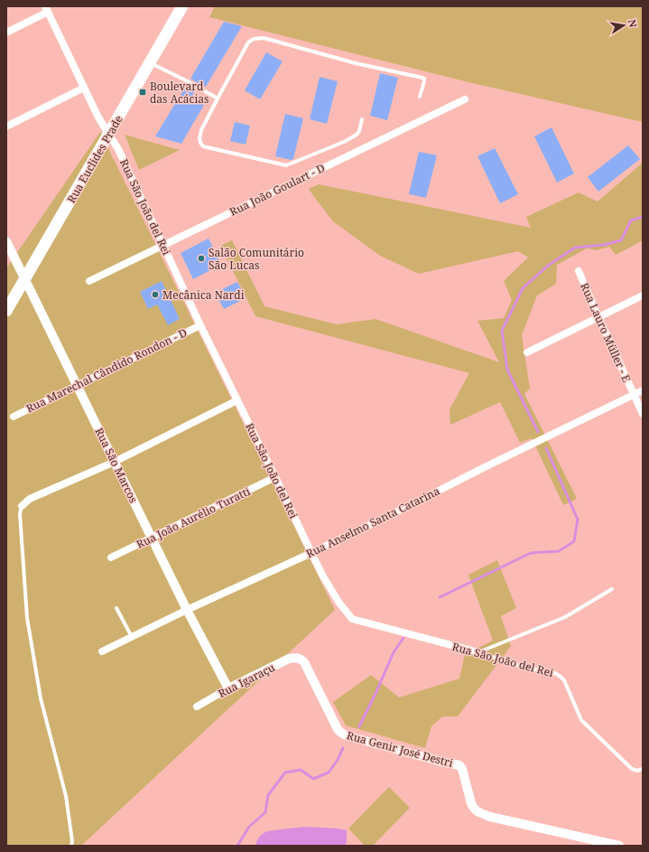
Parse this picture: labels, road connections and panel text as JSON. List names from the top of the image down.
{
  "streets": {
    "main road": ["Rua Euclides Prade"],
    "street": [
      "Rua João Goulart - D",
      "Rua São João del Rei",
      "Rua Lauro Müller - E",
      "Rua Marechal Cândido Rondon - D",
      "Rua São Marcos",
      "Rua João Aurélio Turatti",
      "Rua Anselmo Santa Catarina",
      "Rua Igaraçu",
      "Rua Genir José Destri"
    ]
  },
  "crossings": [
    ["Rua Euclides Prade", "Rua São João del Rei"],
    ["Rua Euclides Prade", "Rua São Marcos"],
    ["Rua João Goulart - D", "Rua São João del Rei"],
    ["Rua São João del Rei", "Rua Marechal Cândido Rondon - D"],
    ["Rua São João del Rei", "Rua João Aurélio Turatti"],
    ["Rua São João del Rei", "Rua Anselmo Santa Catarina"],
    ["Rua Lauro Müller - E", "Rua Anselmo Santa Catarina"],
    ["Rua Marechal Cândido Rondon - D", "Rua São Marcos"],
    ["Rua São Marcos", "Rua João Aurélio Turatti"],
    ["Rua São Marcos", "Rua Anselmo Santa Catarina"],
    ["Rua São Marcos", "Rua Igaraçu"],
    ["Rua Igaraçu", "Rua Genir José Destri"]
  ],
  "places": {
    "transit": ["Boulevard das Acácias"],
    "other": ["Salão Comunitário São Lucas", "Mecânica Nardi"]
  },
  "north": "right"
}
